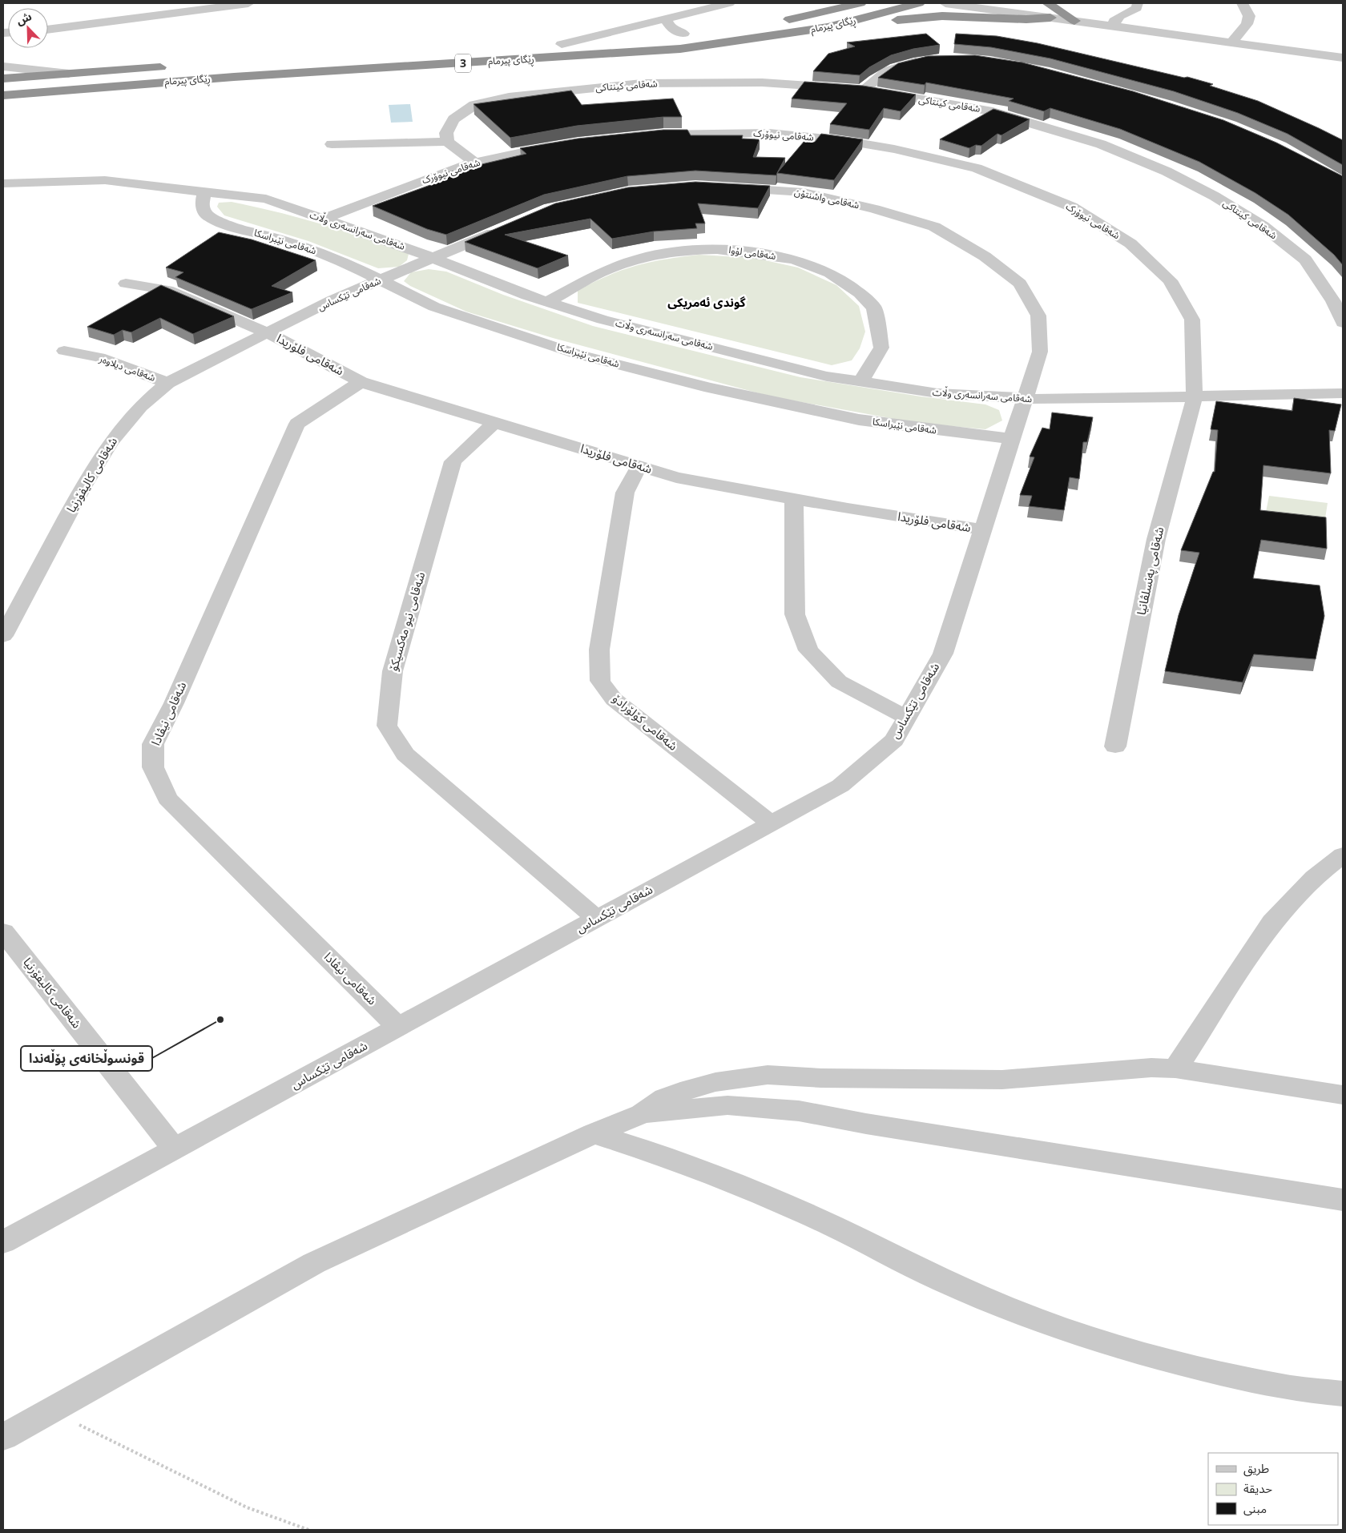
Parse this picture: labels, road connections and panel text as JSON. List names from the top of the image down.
{
  "streets": {
    "highway": ["ڕێگای پیرمام", "3"],
    "street": [
      "شەقامی کینتاکی",
      "شەقامی نیوۆرک",
      "شەقامی واشنتۆن",
      "شەقامی سەرانسەری وڵات",
      "شەقامی نێبراسکا",
      "شەقامی لۆوا",
      "شەقامی تێکساس",
      "شەقامی فلۆریدا",
      "شەقامی دیلاوەر",
      "شەقامی کالیفۆرنیا",
      "شەقامی پەنسلڤانیا",
      "شەقامی نیو مەکسیکۆ",
      "شەقامی نیڤادا",
      "شەقامی کۆلۆرادۆ"
    ]
  },
  "crossings": [
    ["شەقامی نیوۆرک", "شەقامی سەرانسەری وڵات"],
    ["شەقامی نیوۆرک", "شەقامی پەنسلڤانیا"],
    ["شەقامی واشنتۆن", "شەقامی سەرانسەری وڵات"],
    ["شەقامی واشنتۆن", "شەقامی تێکساس"],
    ["شەقامی سەرانسەری وڵات", "شەقامی نێبراسکا"],
    ["شەقامی سەرانسەری وڵات", "شەقامی لۆوا"],
    ["شەقامی سەرانسەری وڵات", "شەقامی تێکساس"],
    ["شەقامی سەرانسەری وڵات", "شەقامی پەنسلڤانیا"],
    ["شەقامی نێبراسکا", "شەقامی تێکساس"],
    ["شەقامی تێکساس", "شەقامی فلۆریدا"],
    ["شەقامی تێکساس", "شەقامی کالیفۆرنیا"],
    ["شەقامی تێکساس", "شەقامی نیو مەکسیکۆ"],
    ["شەقامی تێکساس", "شەقامی نیڤادا"],
    ["شەقامی تێکساس", "شەقامی کۆلۆرادۆ"],
    ["شەقامی فلۆریدا", "شەقامی کالیفۆرنیا"],
    ["شەقامی فلۆریدا", "شەقامی نیو مەکسیکۆ"],
    ["شەقامی فلۆریدا", "شەقامی نیڤادا"],
    ["شەقامی فلۆریدا", "شەقامی کۆلۆرادۆ"],
    ["شەقامی دیلاوەر", "شەقامی کالیفۆرنیا"]
  ],
  "districts": ["گوندی ئەمریکی"],
  "places": ["قونسوڵخانەی پۆڵەندا"],
  "legend": ["طريق", "حديقة", "مبنى"],
  "north": "top left"
}
